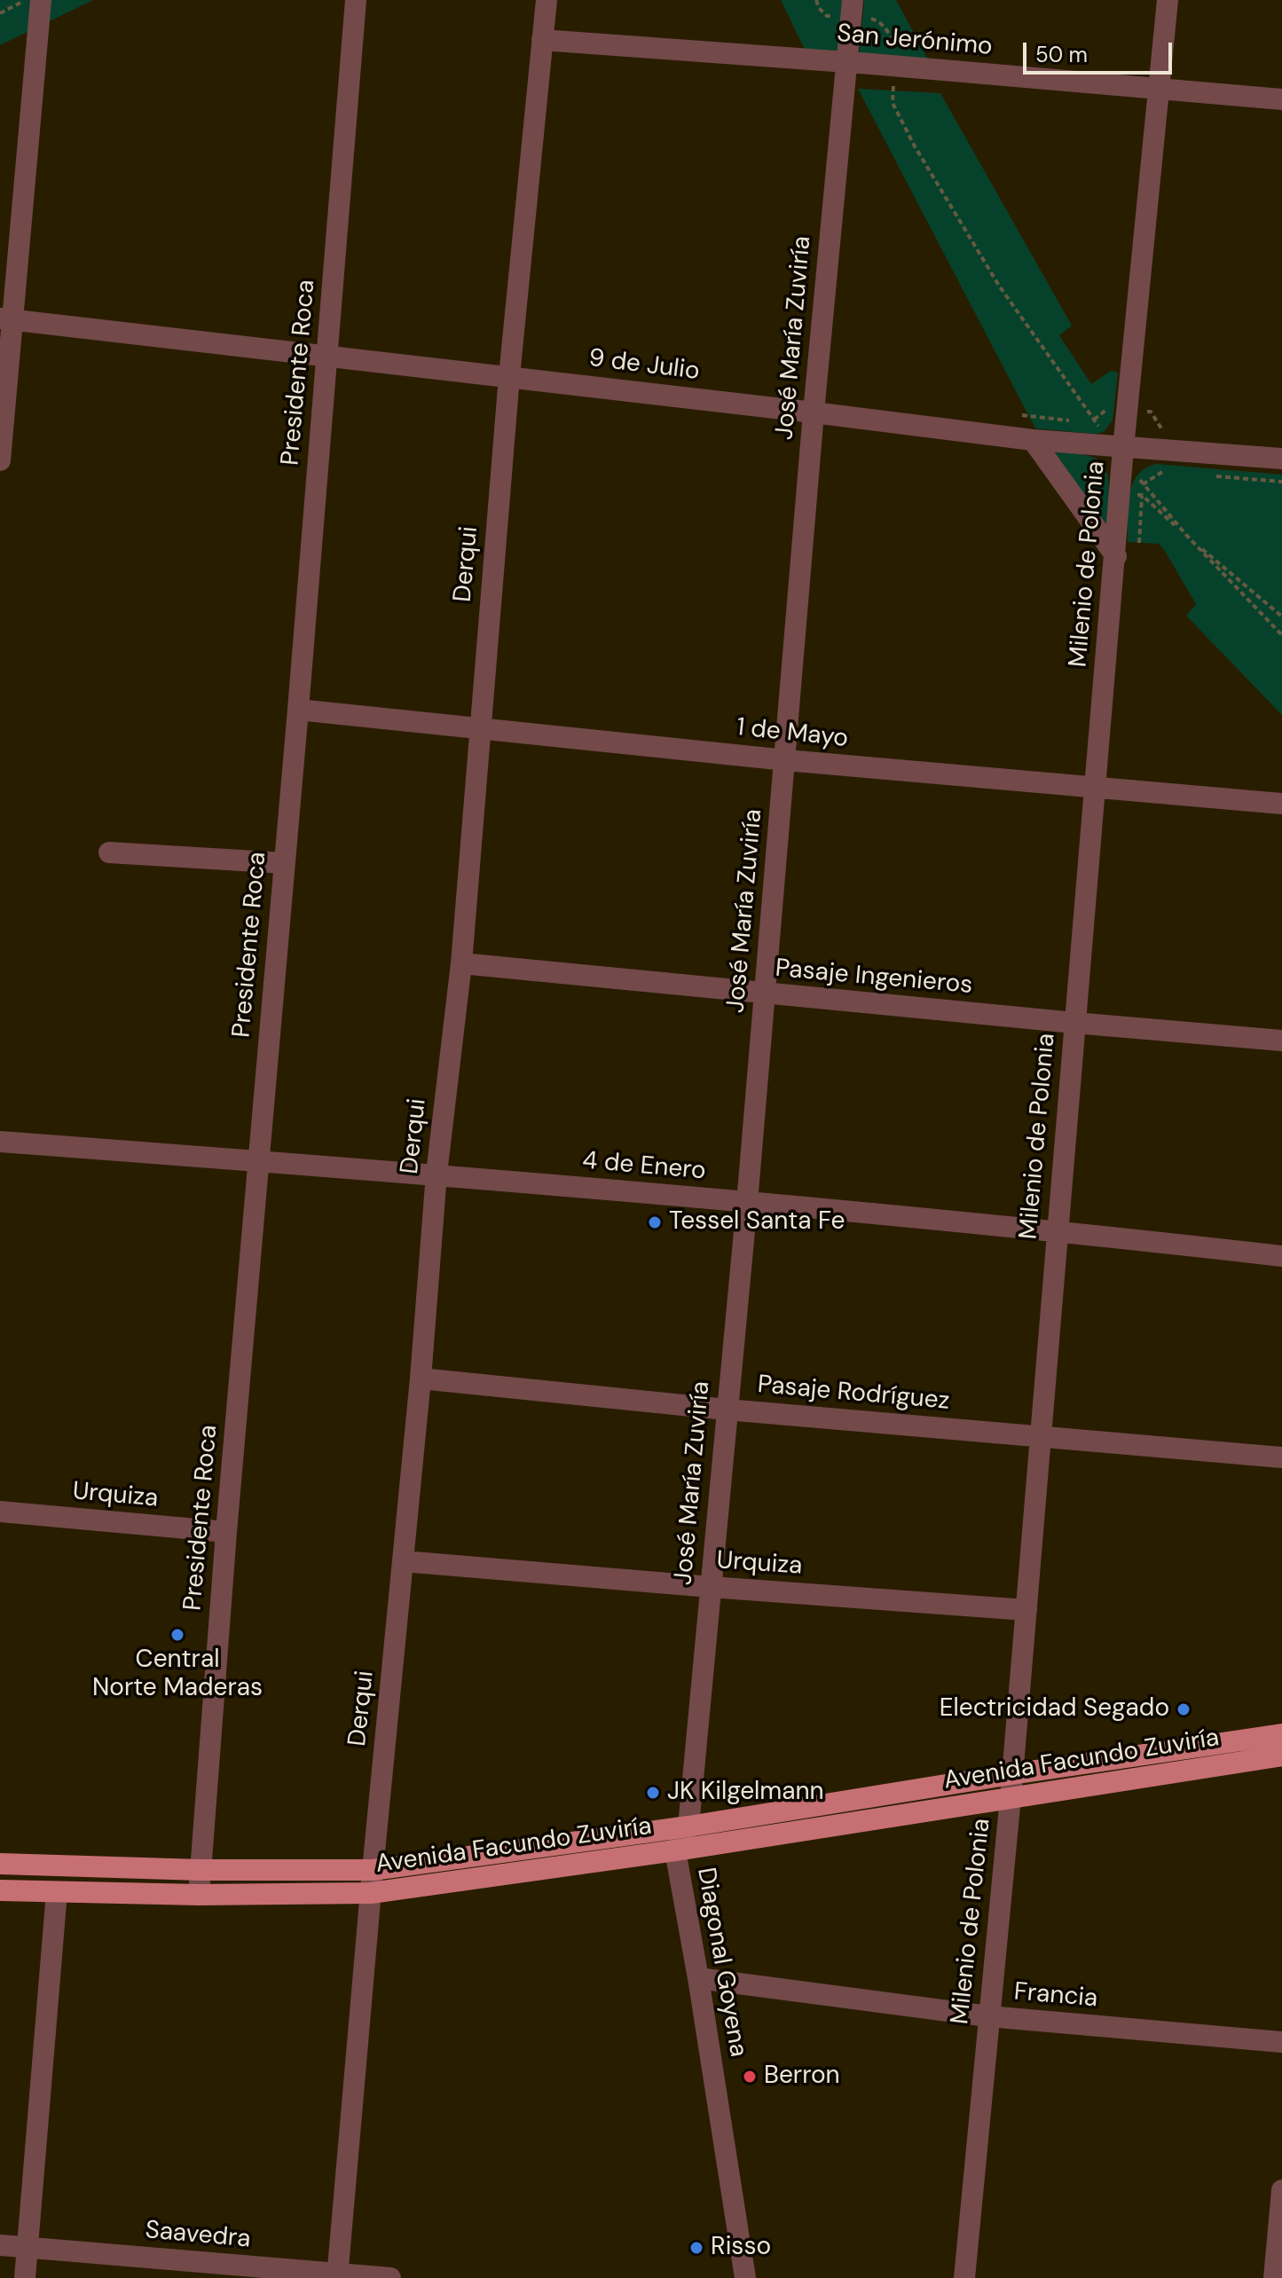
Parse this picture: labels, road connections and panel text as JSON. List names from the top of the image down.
{
  "streets": {
    "main road": ["Avenida Facundo Zuviría"],
    "street": [
      "San Jerónimo",
      "José María Zuviría",
      "9 de Julio",
      "Presidente Roca",
      "Derqui",
      "Milenio de Polonia",
      "1 de Mayo",
      "Pasaje Ingenieros",
      "4 de Enero",
      "Pasaje Rodríguez",
      "Urquiza",
      "Diagonal Goyena",
      "Francia",
      "Saavedra"
    ]
  },
  "crossings": [
    ["San Jerónimo", "José María Zuviría"],
    ["San Jerónimo", "Derqui"],
    ["San Jerónimo", "Milenio de Polonia"],
    ["José María Zuviría", "9 de Julio"],
    ["José María Zuviría", "1 de Mayo"],
    ["José María Zuviría", "Pasaje Ingenieros"],
    ["José María Zuviría", "4 de Enero"],
    ["José María Zuviría", "Pasaje Rodríguez"],
    ["José María Zuviría", "Urquiza"],
    ["José María Zuviría", "Avenida Facundo Zuviría"],
    ["José María Zuviría", "Diagonal Goyena"],
    ["9 de Julio", "Presidente Roca"],
    ["9 de Julio", "Derqui"],
    ["9 de Julio", "Milenio de Polonia"],
    ["Presidente Roca", "1 de Mayo"],
    ["Presidente Roca", "4 de Enero"],
    ["Presidente Roca", "Urquiza"],
    ["Presidente Roca", "Avenida Facundo Zuviría"],
    ["Derqui", "1 de Mayo"],
    ["Derqui", "Pasaje Ingenieros"],
    ["Derqui", "4 de Enero"],
    ["Derqui", "Pasaje Rodríguez"],
    ["Derqui", "Urquiza"],
    ["Derqui", "Avenida Facundo Zuviría"],
    ["Derqui", "Saavedra"],
    ["Milenio de Polonia", "1 de Mayo"],
    ["Milenio de Polonia", "Pasaje Ingenieros"],
    ["Milenio de Polonia", "4 de Enero"],
    ["Milenio de Polonia", "Pasaje Rodríguez"],
    ["Milenio de Polonia", "Urquiza"],
    ["Milenio de Polonia", "Avenida Facundo Zuviría"],
    ["Milenio de Polonia", "Francia"],
    ["Avenida Facundo Zuviría", "Diagonal Goyena"],
    ["Diagonal Goyena", "Francia"]
  ],
  "places": [
    "Tessel Santa Fe",
    "Central Norte Maderas",
    "Electricidad Segado",
    "JK Kilgelmann",
    "Berron",
    "Risso"
  ],
  "scale_bar": "50 m"
}
